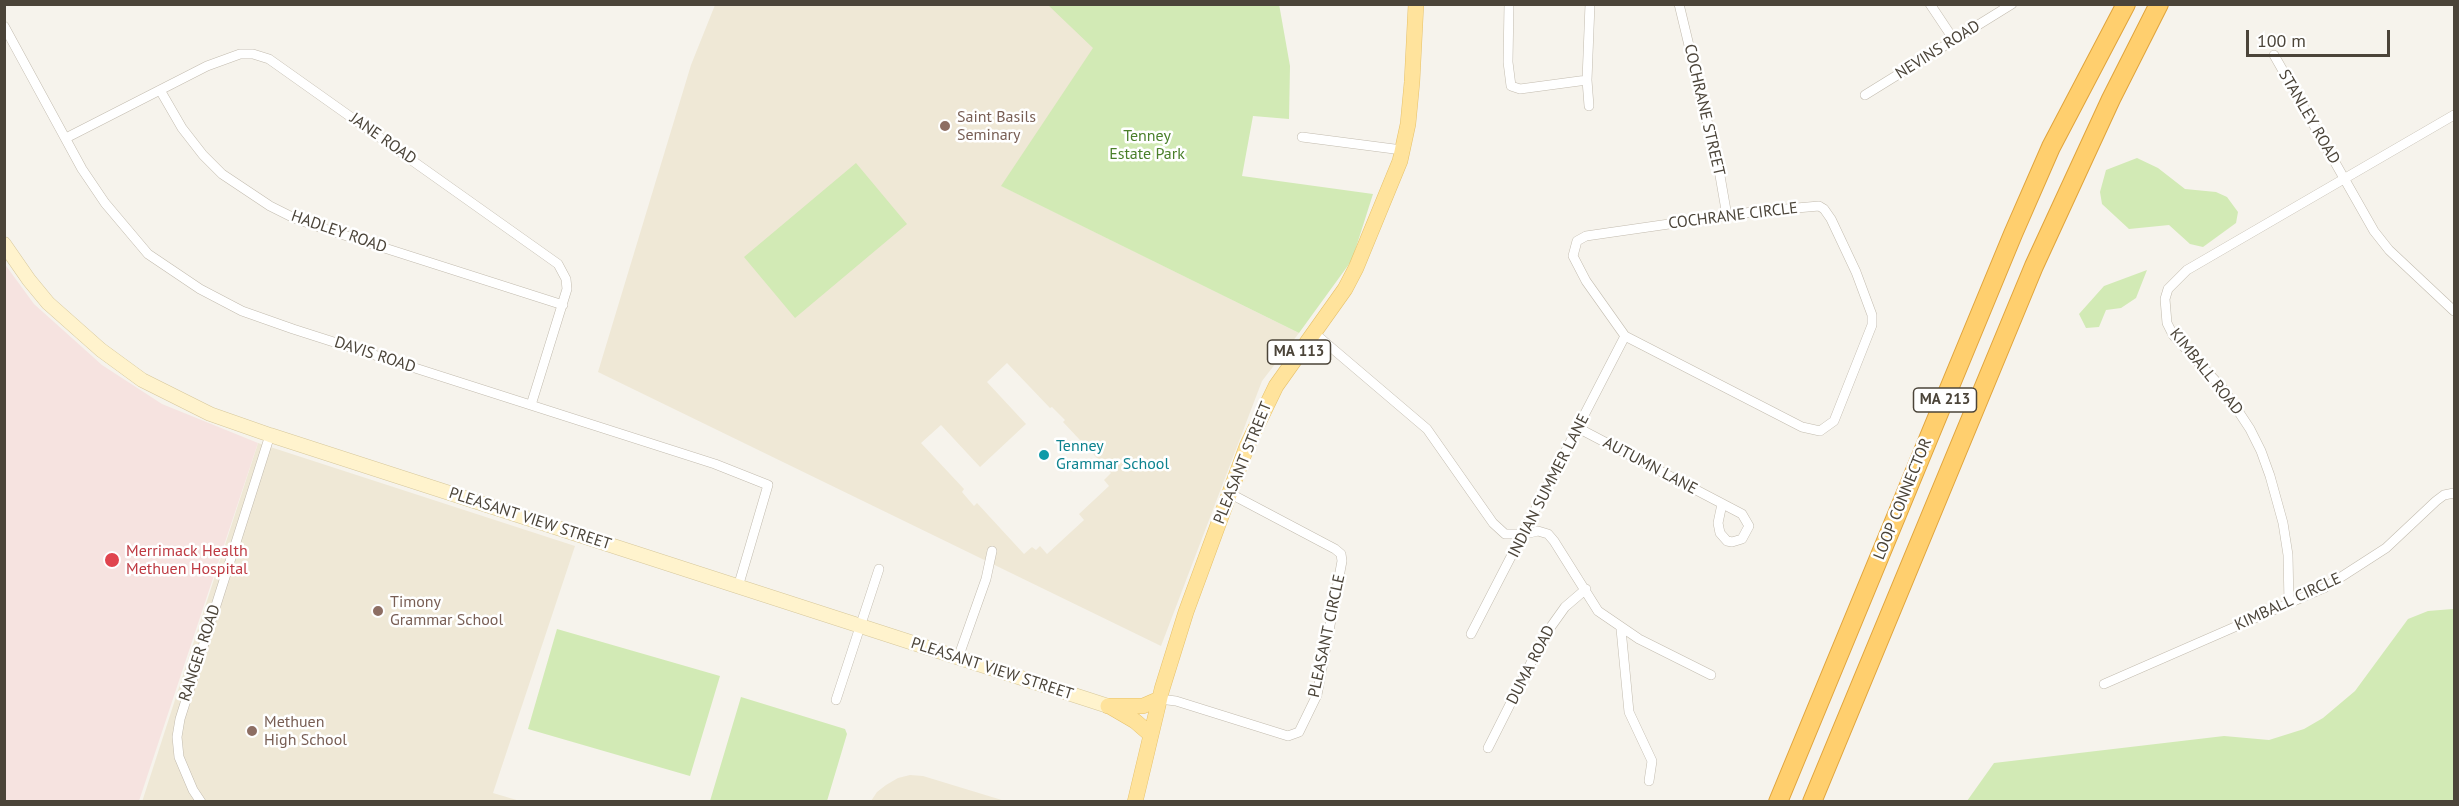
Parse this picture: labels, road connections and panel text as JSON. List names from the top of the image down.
{
  "streets": {
    "highway": ["MA 213", "LOOP CONNECTOR"],
    "main road": ["MA 113", "PLEASANT STREET"],
    "street": [
      "NEVINS ROAD",
      "COCHRANE STREET",
      "STANLEY ROAD",
      "JANE ROAD",
      "COCHRANE CIRCLE",
      "HADLEY ROAD",
      "DAVIS ROAD",
      "KIMBALL ROAD",
      "AUTUMN LANE",
      "INDIAN SUMMER LANE",
      "PLEASANT VIEW STREET",
      "KIMBALL CIRCLE",
      "PLEASANT CIRCLE",
      "RANGER ROAD",
      "DUMA ROAD"
    ]
  },
  "crossings": [
    ["COCHRANE STREET", "COCHRANE CIRCLE"],
    ["STANLEY ROAD", "KIMBALL ROAD"],
    ["JANE ROAD", "HADLEY ROAD"],
    ["JANE ROAD", "DAVIS ROAD"],
    ["COCHRANE CIRCLE", "INDIAN SUMMER LANE"],
    ["DAVIS ROAD", "PLEASANT VIEW STREET"],
    ["KIMBALL ROAD", "KIMBALL CIRCLE"],
    ["PLEASANT STREET", "PLEASANT CIRCLE"],
    ["AUTUMN LANE", "INDIAN SUMMER LANE"],
    ["PLEASANT VIEW STREET", "RANGER ROAD"]
  ],
  "parks": ["Tenney Estate Park"],
  "places": [
    "Saint Basils Seminary",
    "Tenney Grammar School",
    "Merrimack Health Methuen Hospital",
    "Timony Grammar School",
    "Methuen High School"
  ],
  "scale_bar": "100 m"
}
